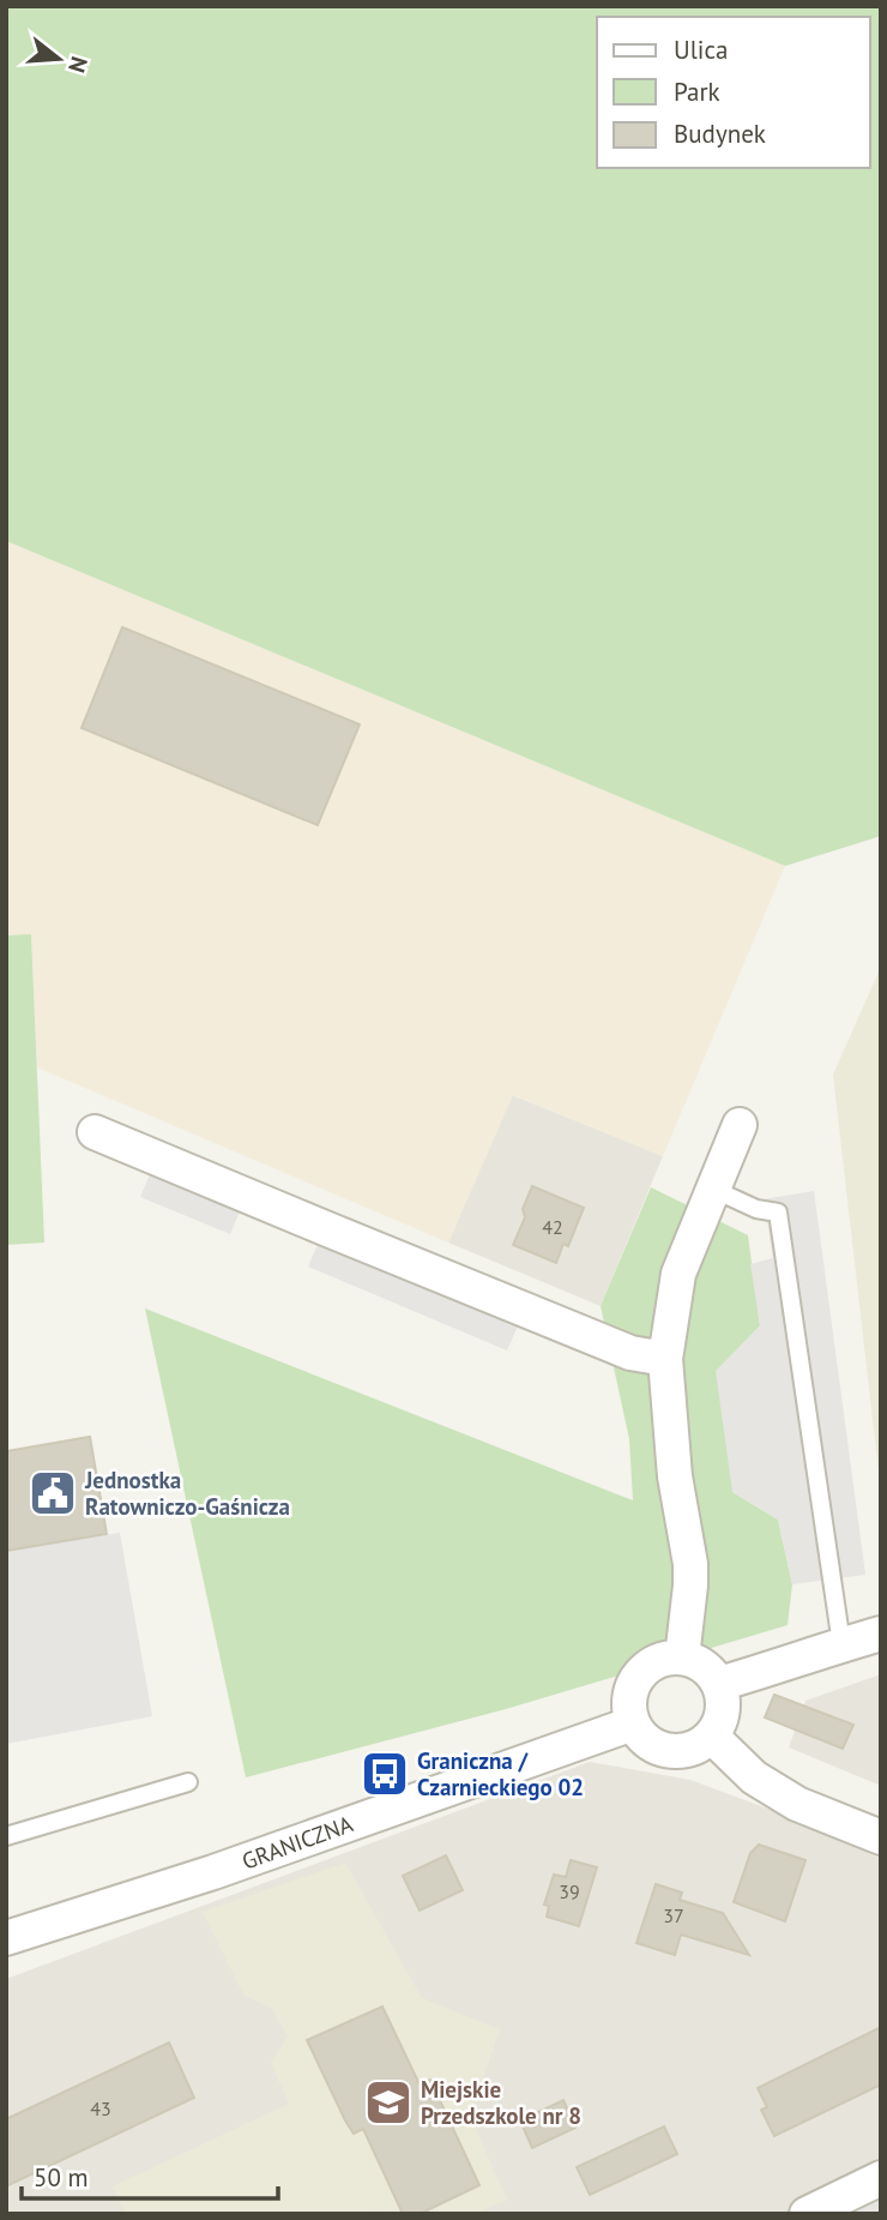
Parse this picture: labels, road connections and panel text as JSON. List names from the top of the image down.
{
  "streets": {
    "street": ["GRANICZNA"]
  },
  "places": {
    "public building": ["Jednostka Ratowniczo-Gaśnicza"],
    "bus stop": ["Graniczna / Czarnieckiego 02"],
    "school or university": ["Miejskie Przedszkole nr 8"]
  },
  "house_numbers": [
    "42",
    "39",
    "37",
    "43"
  ],
  "legend": ["Ulica", "Park", "Budynek"],
  "scale_bar": "50 m",
  "north": "right"
}
